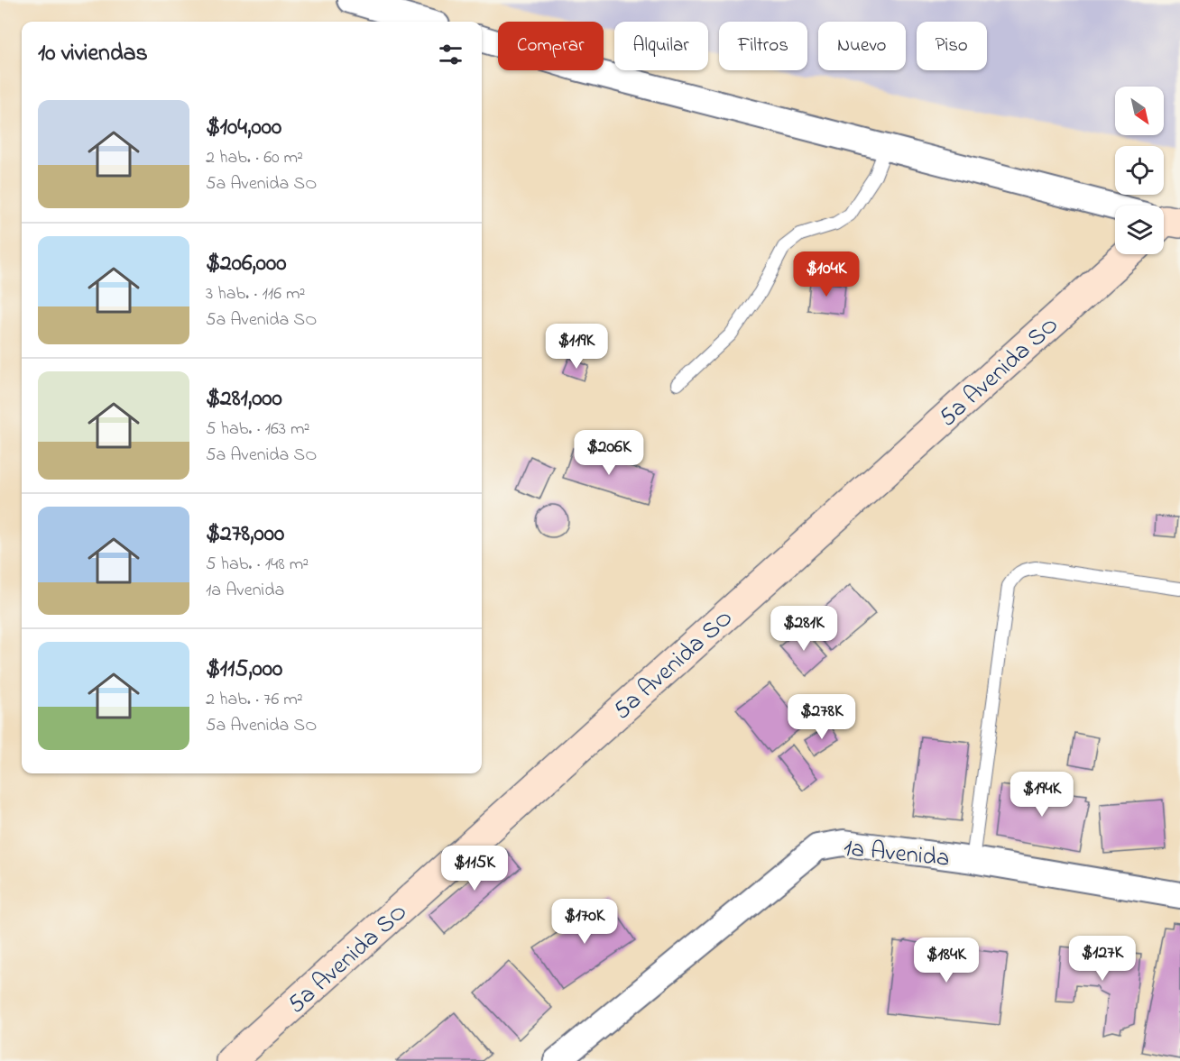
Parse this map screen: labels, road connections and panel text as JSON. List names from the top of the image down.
{
  "streets": {
    "street": ["5a Avenida SO", "1a Avenida"]
  },
  "north": "bottom right",
  "page": {
    "chip": [
      "Comprar",
      "Alquilar",
      "Filtros",
      "Nuevo",
      "Piso"
    ],
    "heading": "10 viviendas",
    "list": [
      {
        "name": "$104,000",
        "note": "2 hab. · 60 m² · 5a Avenida SO"
      },
      {
        "name": "$206,000",
        "note": "3 hab. · 116 m² · 5a Avenida SO"
      },
      {
        "name": "$281,000",
        "note": "5 hab. · 163 m² · 5a Avenida SO"
      },
      {
        "name": "$278,000",
        "note": "5 hab. · 148 m² · 1a Avenida"
      },
      {
        "name": "$115,000",
        "note": "2 hab. · 76 m² · 5a Avenida SO"
      }
    ],
    "price": [
      "$104K",
      "$119K",
      "$206K",
      "$281K",
      "$278K",
      "$194K",
      "$115K",
      "$170K",
      "$127K",
      "$184K"
    ]
  }
}
